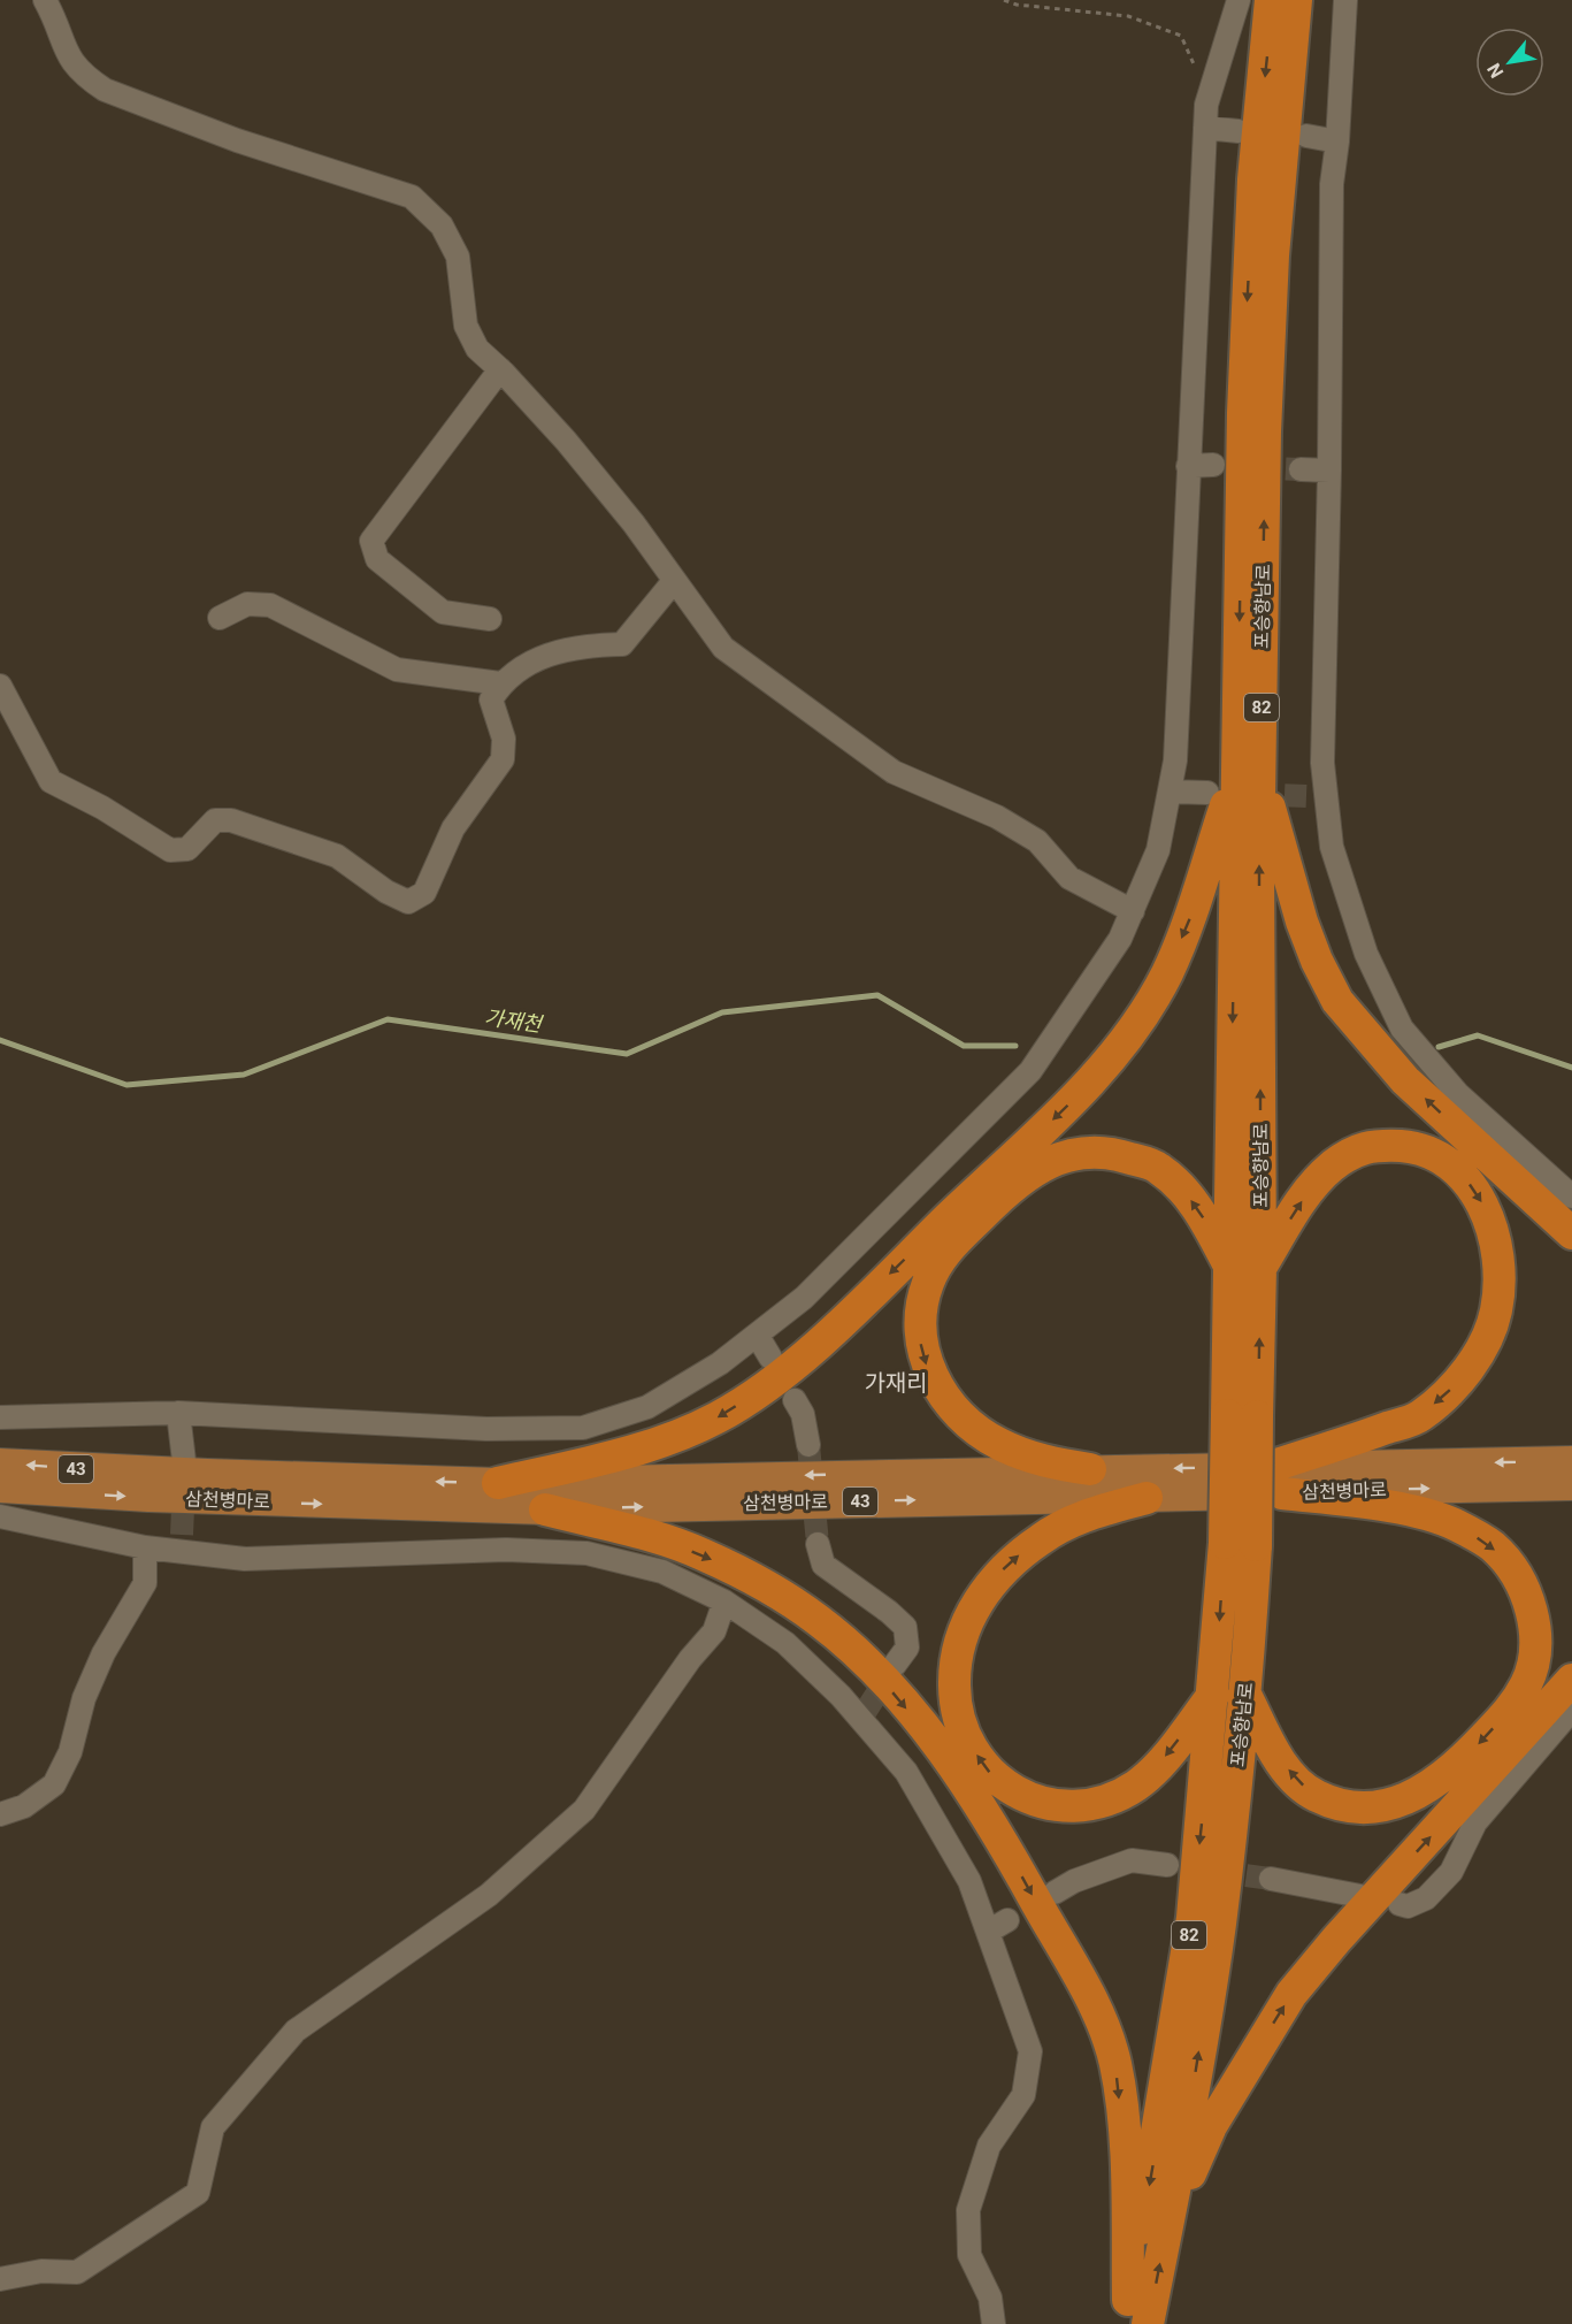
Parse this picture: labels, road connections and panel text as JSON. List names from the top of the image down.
{
  "streets": {
    "highway": ["포승향남로", "82"],
    "main road": ["43", "삼천병마로"]
  },
  "districts": ["가재리"],
  "water": ["가재천"],
  "north": "bottom left"
}
